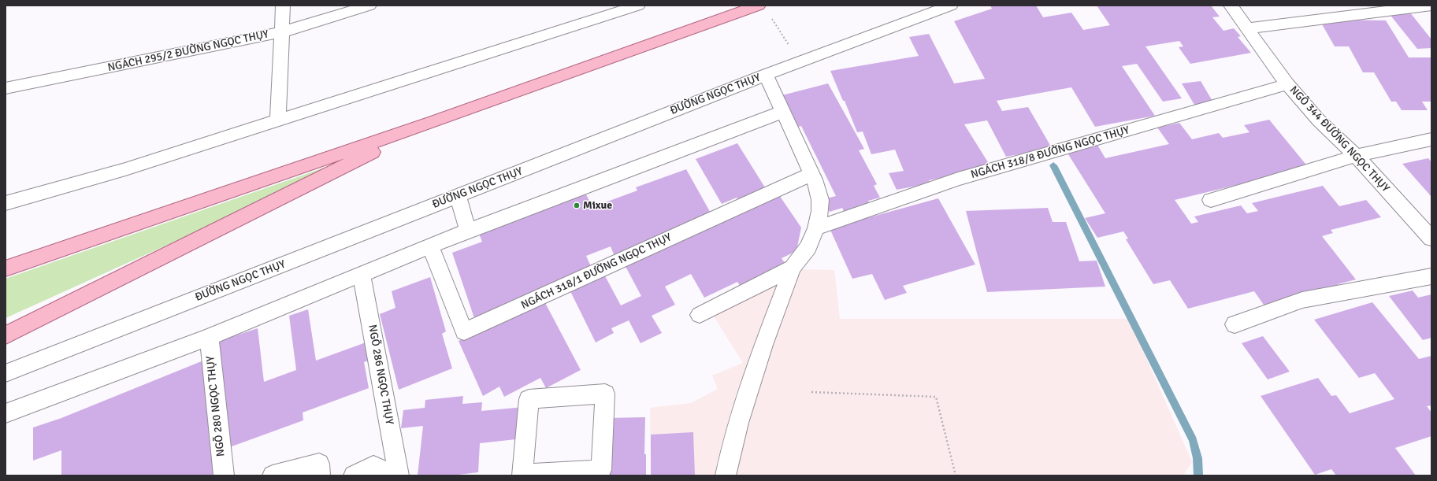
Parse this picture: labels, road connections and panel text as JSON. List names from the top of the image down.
{
  "streets": {
    "street": [
      "NGÁCH 295/2 ĐƯỜNG NGỌC THỤY",
      "ĐƯỜNG NGỌC THỤY",
      "NGÕ 344 ĐƯỜNG NGỌC THỤY",
      "NGÁCH 318/8 ĐƯỜNG NGỌC THỤY",
      "NGÁCH 318/1 ĐƯỜNG NGỌC THỤY",
      "NGÕ 286 NGỌC THỤY",
      "NGÕ 280 NGỌC THỤY"
    ]
  },
  "crossings": [
    ["NGÕ 344 ĐƯỜNG NGỌC THỤY", "NGÁCH 318/8 ĐƯỜNG NGỌC THỤY"]
  ],
  "places": ["Mixue"]
}
